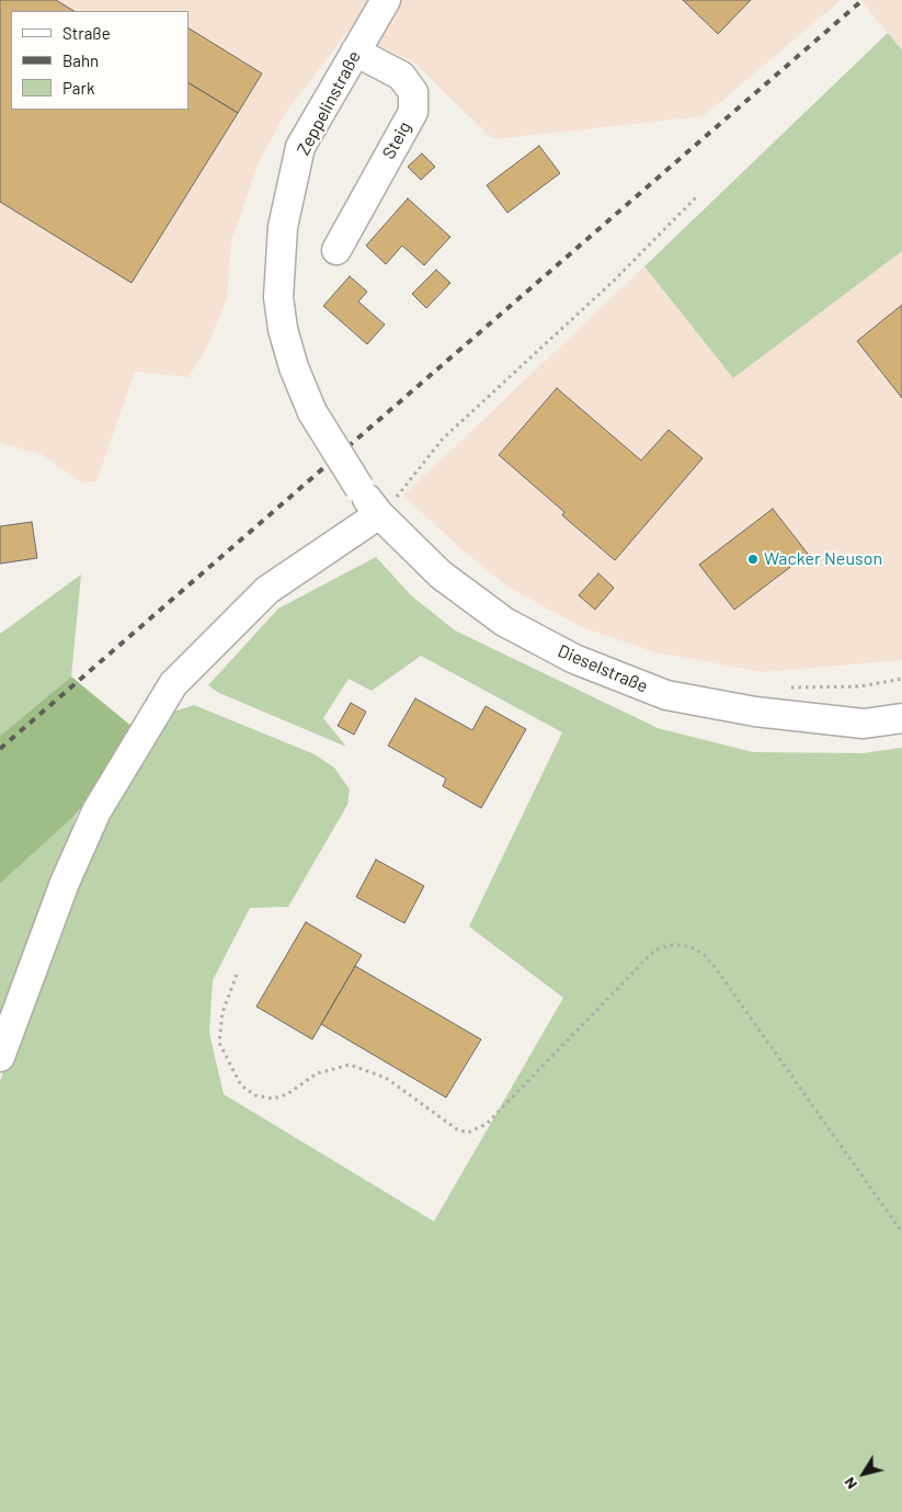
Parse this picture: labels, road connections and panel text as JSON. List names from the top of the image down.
{
  "streets": {
    "street": ["Zeppelinstraße", "Steig", "Dieselstraße"]
  },
  "crossings": [
    ["Zeppelinstraße", "Steig"],
    ["Zeppelinstraße", "Dieselstraße"]
  ],
  "places": ["Wacker Neuson"],
  "legend": ["Straße", "Bahn", "Park"],
  "north": "bottom left"
}
